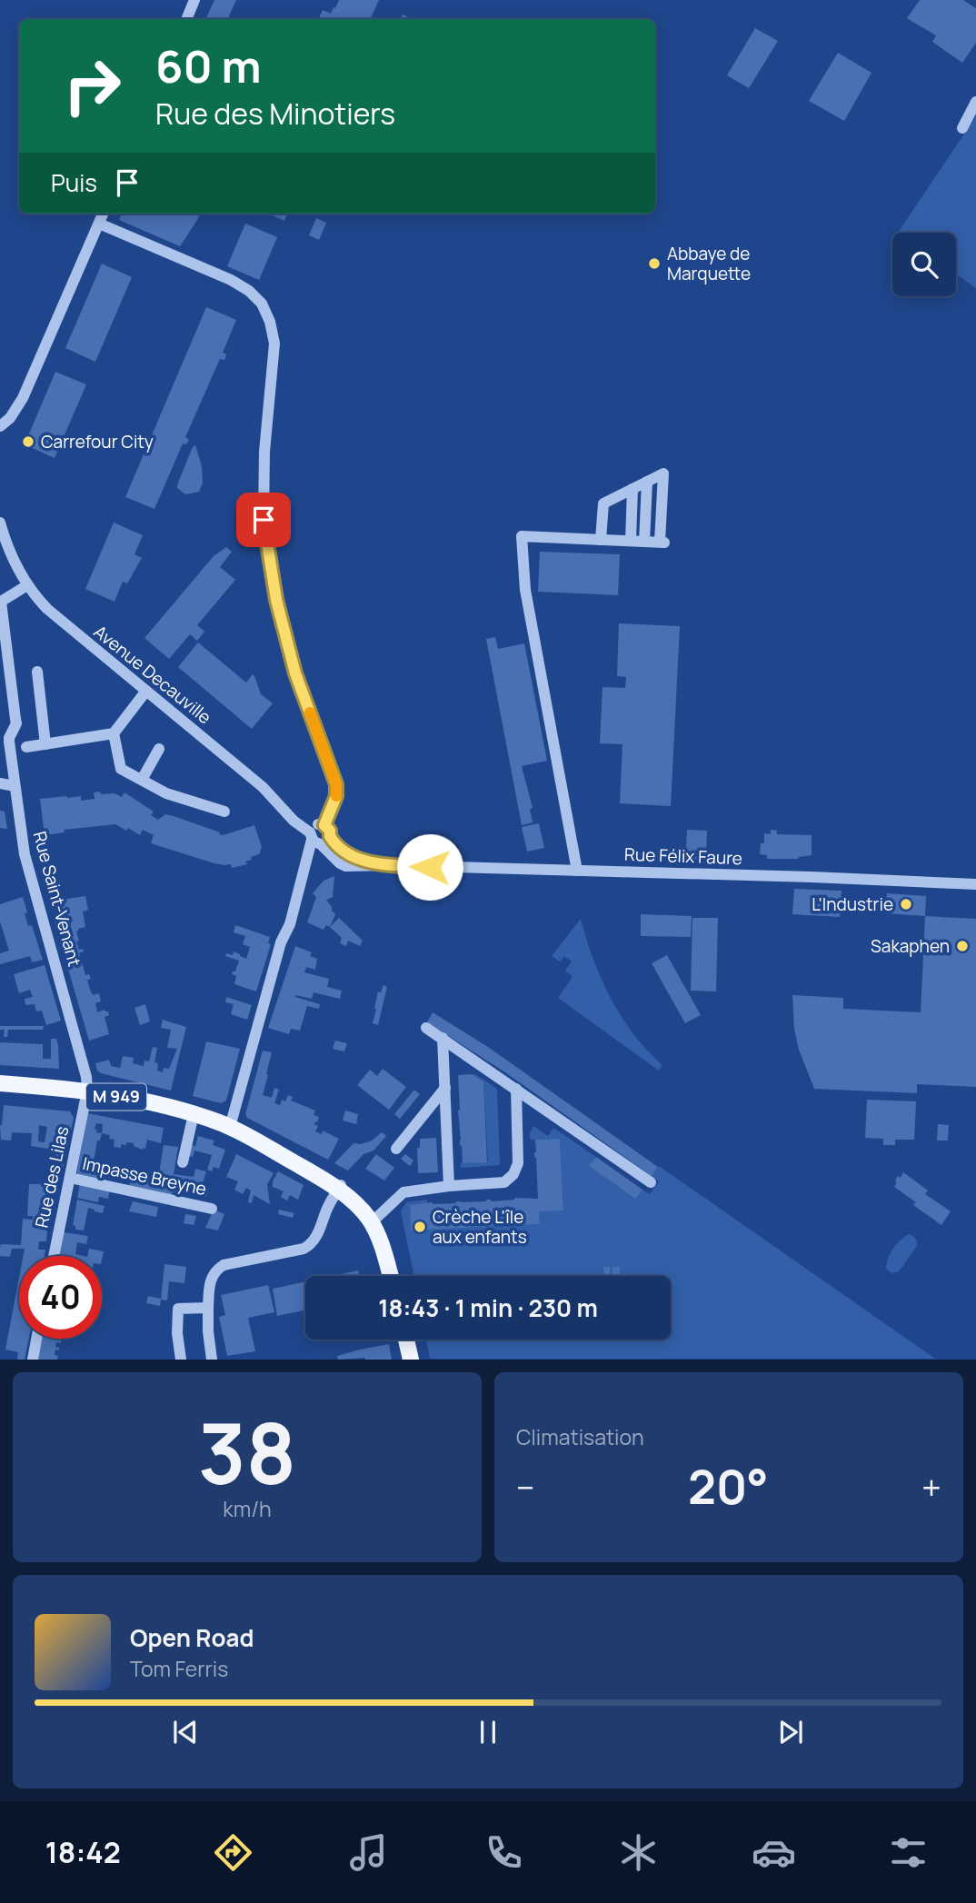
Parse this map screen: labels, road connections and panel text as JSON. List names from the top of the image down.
{
  "streets": {
    "main road": ["M 949"],
    "street": [
      "Avenue Decauville",
      "Rue Félix Faure",
      "Rue Saint-Venant",
      "Impasse Breyne",
      "Rue des Lilas"
    ]
  },
  "crossings": [
    ["Avenue Decauville", "Rue Félix Faure"],
    ["Avenue Decauville", "Rue Saint-Venant"],
    ["Rue Saint-Venant", "M 949"],
    ["Rue Saint-Venant", "Rue des Lilas"],
    ["M 949", "Rue des Lilas"],
    ["Impasse Breyne", "Rue des Lilas"]
  ],
  "places": [
    "Abbaye de Marquette",
    "Carrefour City",
    "L'Industrie",
    "Sakaphen",
    "Crèche L'île aux enfants"
  ],
  "page": {
    "turn": ["60 m", "Rue des Minotiers"],
    "then": "Puis",
    "limit": "40",
    "trip": "18:43 · 1 min · 230 m",
    "tile": [
      ["38", "km/h"],
      "Climatisation"
    ],
    "heat": ["−", "20°", "+"],
    "song": ["Open Road", "Tom Ferris"],
    "tabs": "18:42"
  }
}
